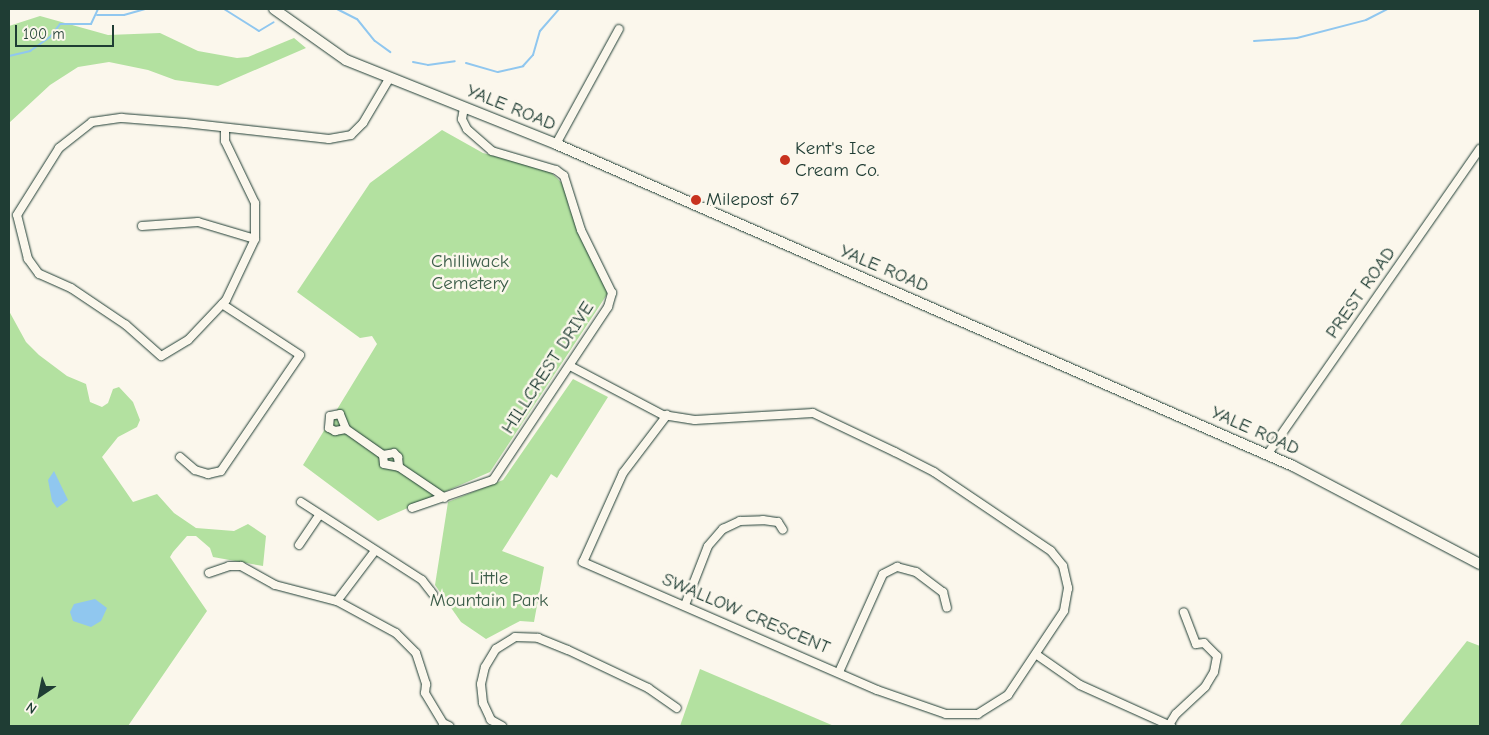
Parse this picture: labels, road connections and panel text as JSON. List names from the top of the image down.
{
  "streets": {
    "main road": ["YALE ROAD"],
    "street": ["PREST ROAD", "HILLCREST DRIVE", "SWALLOW CRESCENT"]
  },
  "crossings": [
    ["YALE ROAD", "PREST ROAD"],
    ["YALE ROAD", "HILLCREST DRIVE"],
    ["HILLCREST DRIVE", "SWALLOW CRESCENT"]
  ],
  "parks": ["Chilliwack Cemetery", "Little Mountain Park"],
  "places": ["Kent's Ice Cream Co.", "Milepost 67"],
  "scale_bar": "100 m",
  "north": "bottom left"
}
